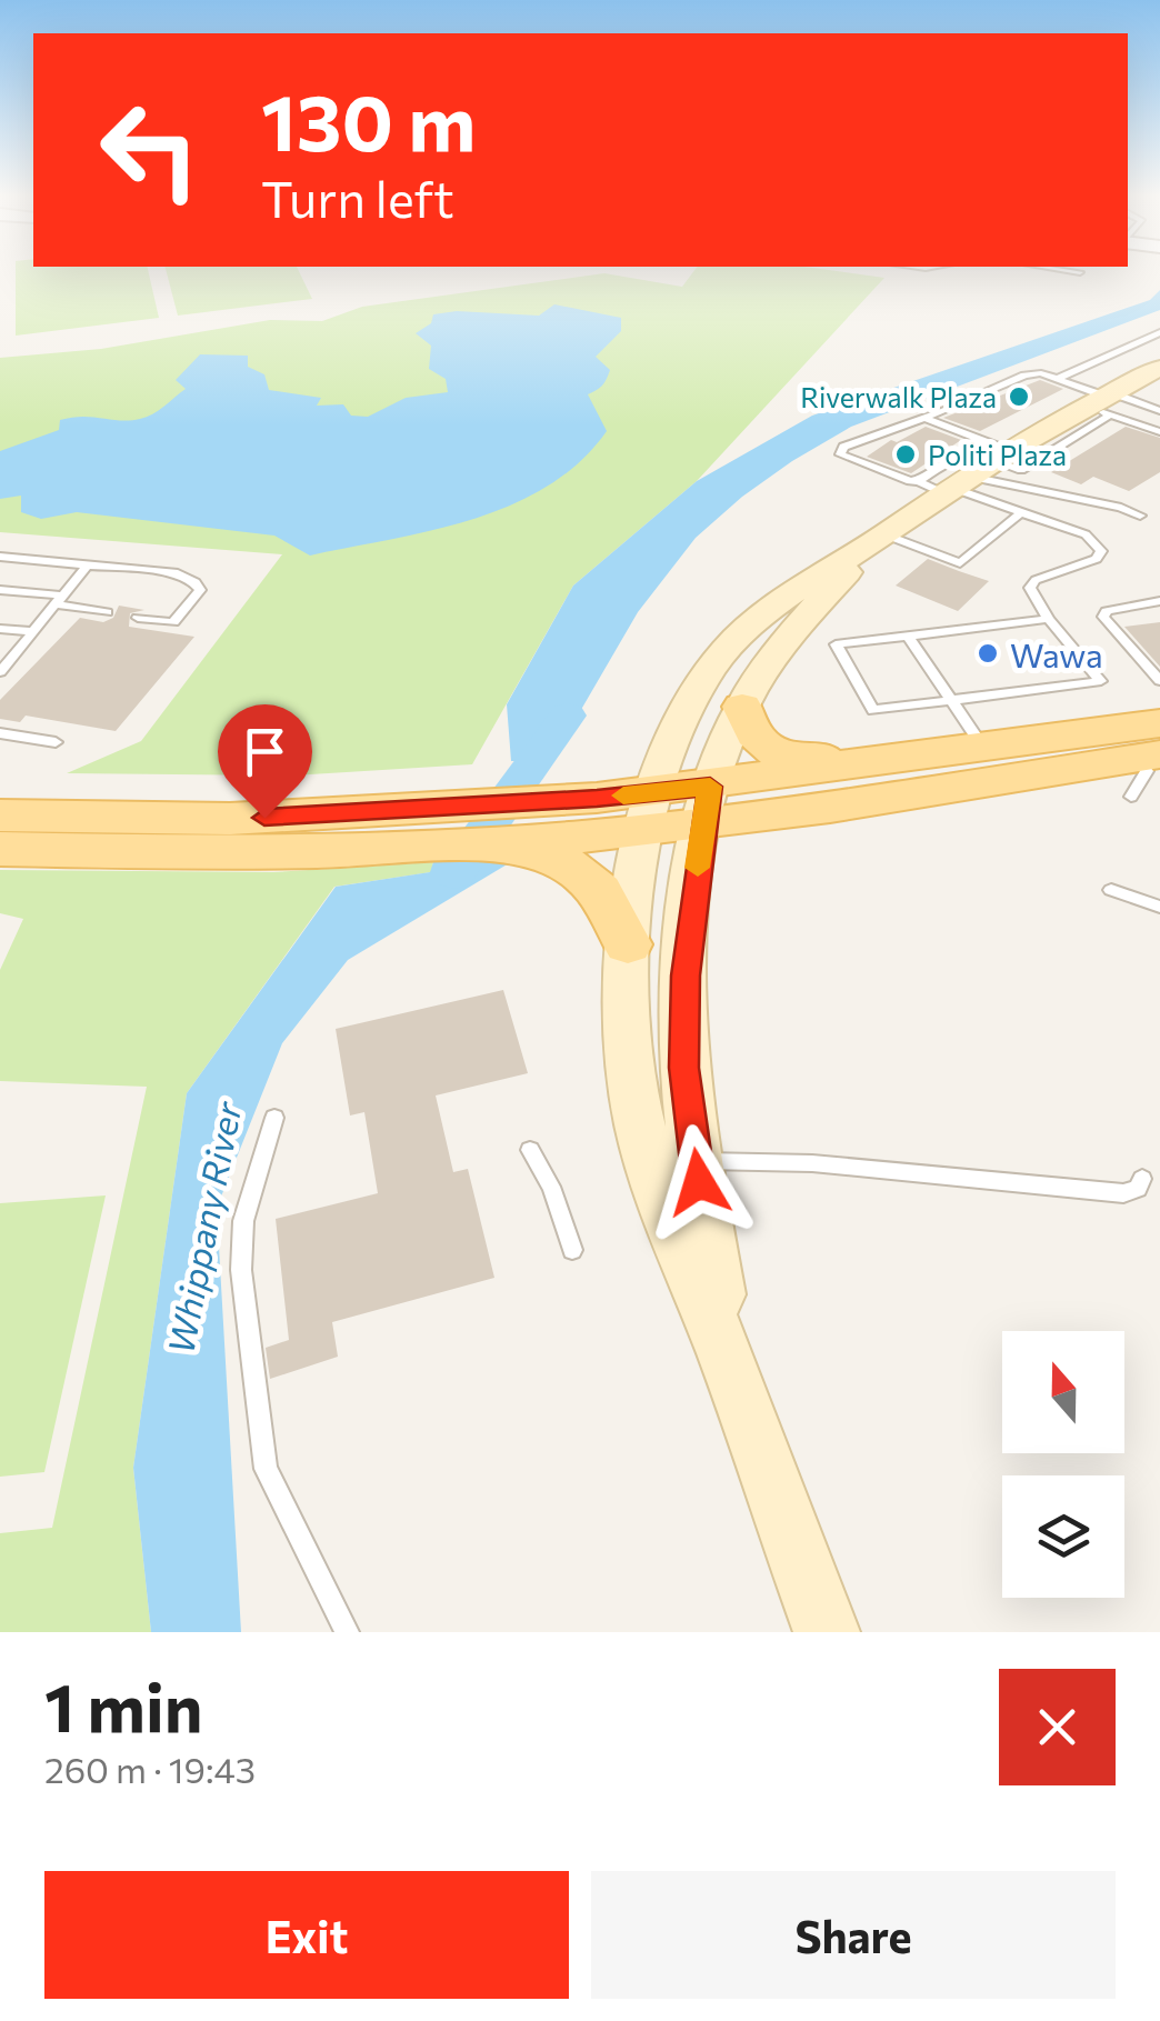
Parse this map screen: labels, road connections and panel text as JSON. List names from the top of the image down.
{
  "water": ["Whippany River"],
  "places": ["Riverwalk Plaza", "Politi Plaza", "Wawa"],
  "north": "top",
  "page": {
    "turn": ["130 m", "Turn left"],
    "heading": ["1 min", "260 m · 19:43"],
    "buttons": ["Exit", "Share"]
  }
}
